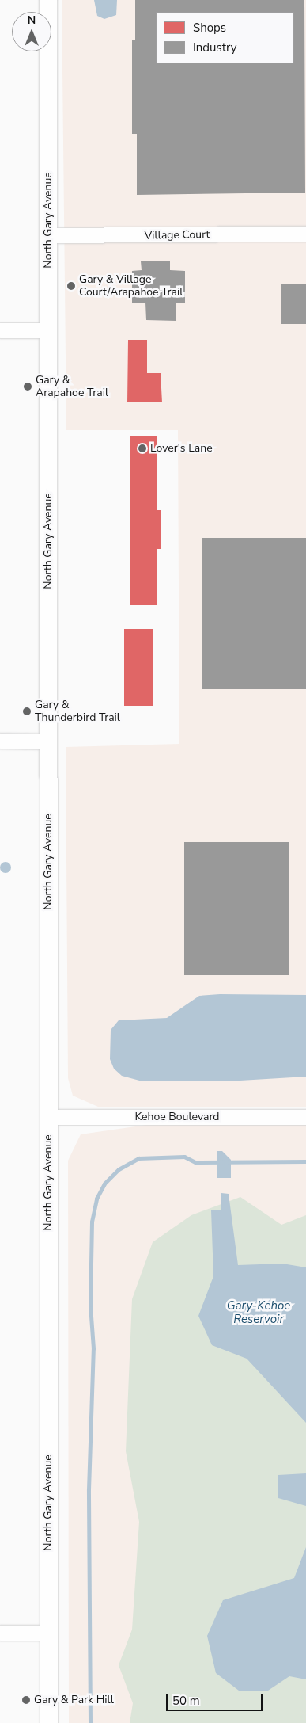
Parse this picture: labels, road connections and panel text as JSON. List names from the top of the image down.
{
  "streets": {
    "street": ["North Gary Avenue", "Village Court", "Kehoe Boulevard"]
  },
  "crossings": [
    ["North Gary Avenue", "Village Court"],
    ["North Gary Avenue", "Kehoe Boulevard"]
  ],
  "water": ["Gary-Kehoe Reservoir"],
  "places": [
    "Gary & Village Court/Arapahoe Trail",
    "Gary & Arapahoe Trail",
    "Lover's Lane",
    "Gary & Thunderbird Trail",
    "Gary & Park Hill"
  ],
  "legend": ["Shops", "Industry"],
  "scale_bar": "50 m",
  "north": "top"
}
